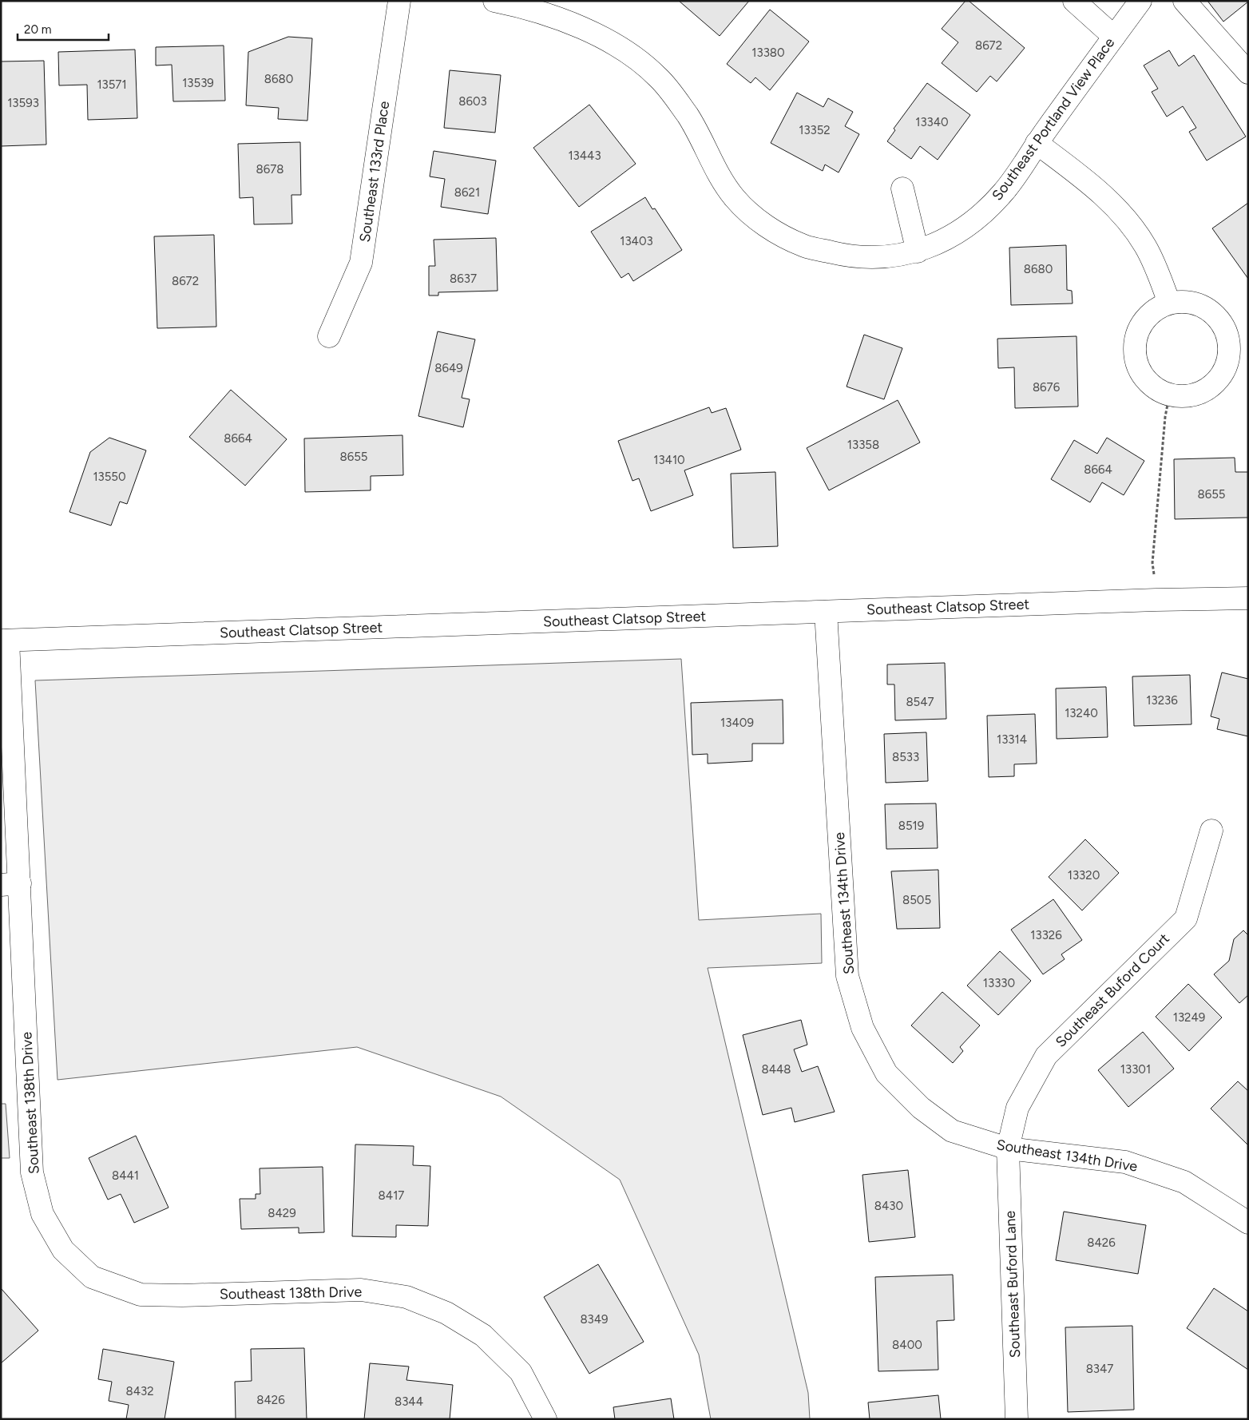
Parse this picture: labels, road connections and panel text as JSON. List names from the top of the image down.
{
  "streets": {
    "street": [
      "Southeast Portland View Place",
      "Southeast 133rd Place",
      "Southeast Clatsop Street",
      "Southeast 134th Drive",
      "Southeast Buford Court",
      "Southeast 138th Drive",
      "Southeast Buford Lane"
    ]
  },
  "crossings": [
    ["Southeast Clatsop Street", "Southeast 134th Drive"],
    ["Southeast Clatsop Street", "Southeast 138th Drive"],
    ["Southeast 134th Drive", "Southeast Buford Court"],
    ["Southeast 134th Drive", "Southeast Buford Lane"],
    ["Southeast Buford Court", "Southeast Buford Lane"]
  ],
  "house_numbers": [
    "8672",
    "13380",
    "8680",
    "13539",
    "13571",
    "8603",
    "13593",
    "13340",
    "13352",
    "13443",
    "8678",
    "8621",
    "13403",
    "8680",
    "8637",
    "8672",
    "8649",
    "8676",
    "8664",
    "13358",
    "8655",
    "13410",
    "8664",
    "13550",
    "8655",
    "13236",
    "8547",
    "13240",
    "13409",
    "13314",
    "8533",
    "8519",
    "13320",
    "8505",
    "13326",
    "13330",
    "13249",
    "8448",
    "13301",
    "8441",
    "8417",
    "8430",
    "8429",
    "8426",
    "8349",
    "8400",
    "8347",
    "8432",
    "8426",
    "8344"
  ],
  "scale_bar": "20 m"
}
